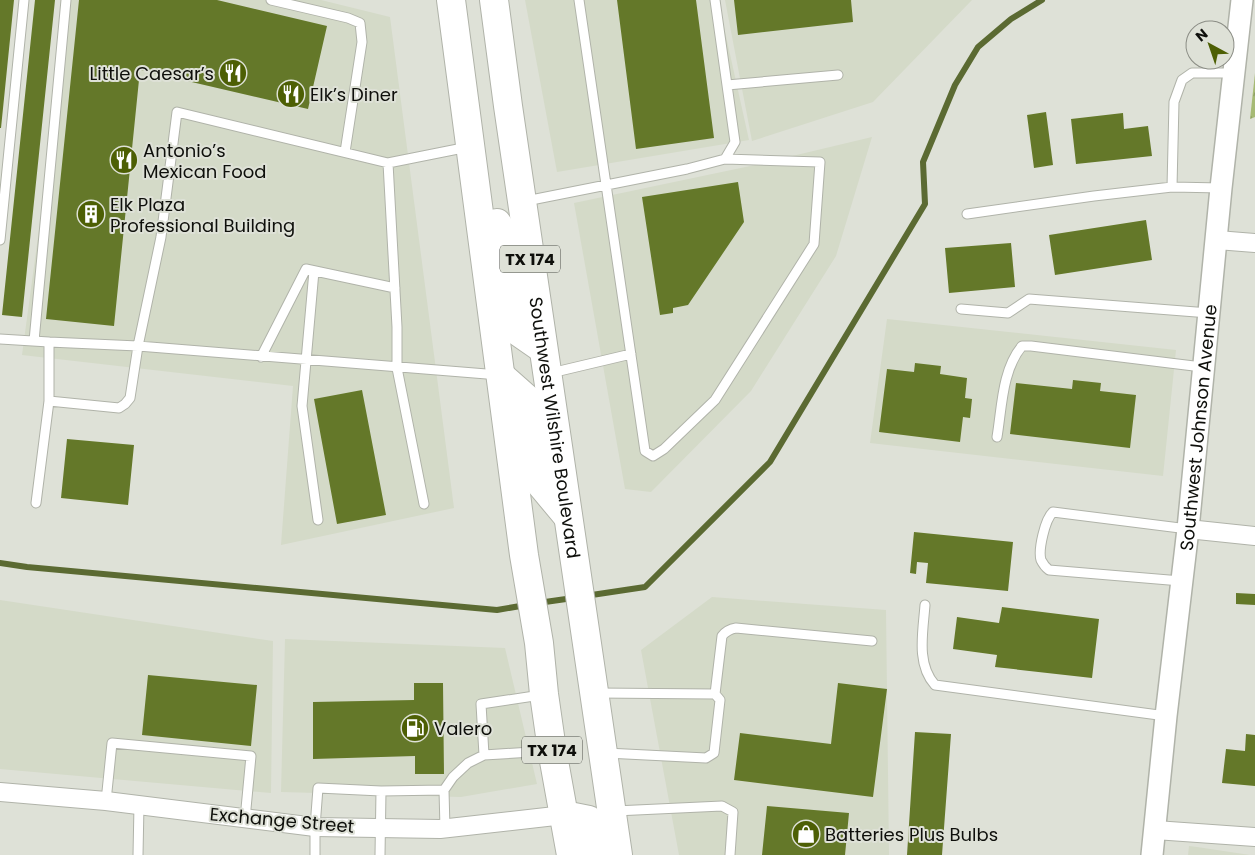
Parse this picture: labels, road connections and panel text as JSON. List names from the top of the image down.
{
  "streets": {
    "main road": ["TX 174", "Southwest Wilshire Boulevard"],
    "street": ["Southwest Johnson Avenue", "Exchange Street"]
  },
  "crossings": [
    ["TX 174", "Exchange Street"]
  ],
  "places": {
    "restaurant": ["Little Caesar’s", "Elk’s Diner", "Antonio’s Mexican Food"],
    "building": ["Elk Plaza Professional Building"],
    "fuel station": ["Valero"],
    "shop": ["Batteries Plus Bulbs"]
  },
  "north": "top left"
}
